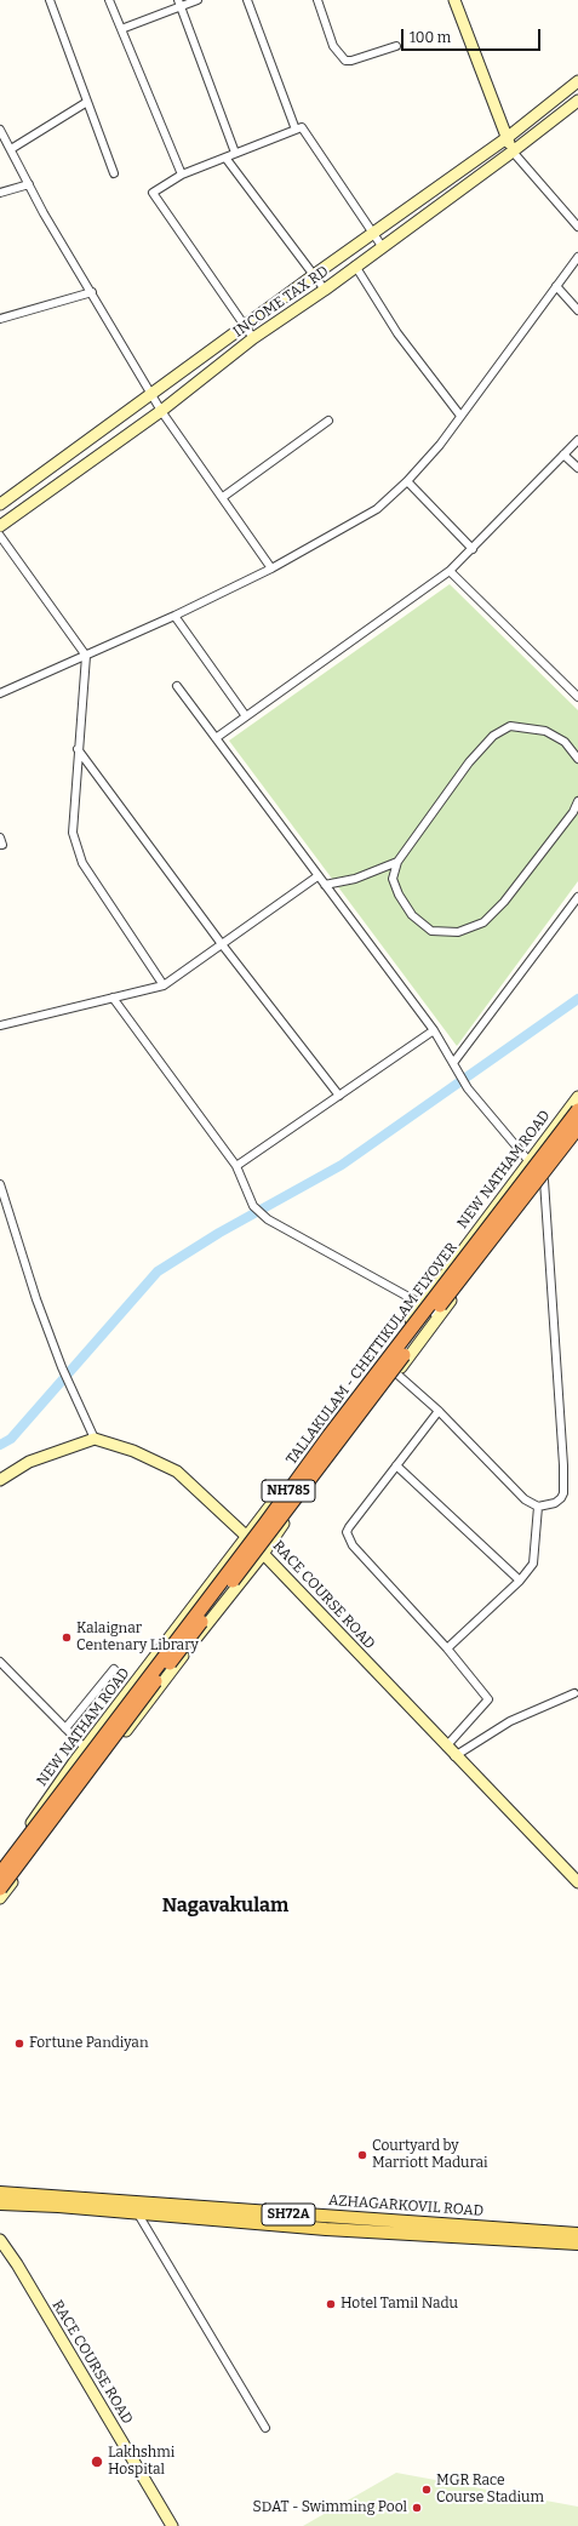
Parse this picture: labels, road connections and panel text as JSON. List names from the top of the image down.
{
  "streets": {
    "highway": ["TALLAKULAM - CHETTIKULAM FLYOVER", "NH785"],
    "main road": [
      "INCOME TAX RD",
      "NEW NATHAM ROAD",
      "RACE COURSE ROAD",
      "AZHAGARKOVIL ROAD",
      "SH72A"
    ]
  },
  "crossings": [
    ["NEW NATHAM ROAD", "RACE COURSE ROAD"]
  ],
  "districts": ["Nagavakulam"],
  "places": [
    "Kalaignar Centenary Library",
    "Fortune Pandiyan",
    "Courtyard by Marriott Madurai",
    "Hotel Tamil Nadu",
    "Lakhshmi Hospital",
    "MGR Race Course Stadium",
    "SDAT - Swimming Pool"
  ],
  "scale_bar": "100 m"
}
